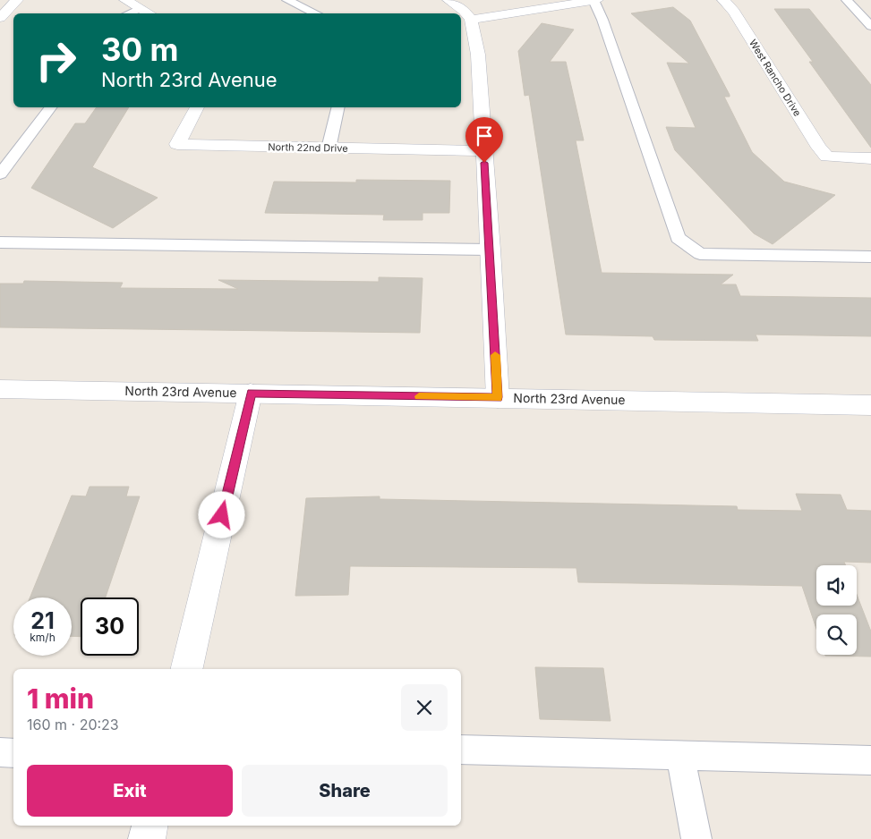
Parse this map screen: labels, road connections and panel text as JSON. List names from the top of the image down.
{
  "streets": {
    "street": ["West Rancho Drive", "North 22nd Drive", "North 23rd Avenue"]
  },
  "page": {
    "turn": ["30 m", "North 23rd Avenue"],
    "speed": "21 km/h",
    "limit": "30",
    "heading": ["1 min", "160 m · 20:23"],
    "buttons": ["Exit", "Share"]
  }
}
